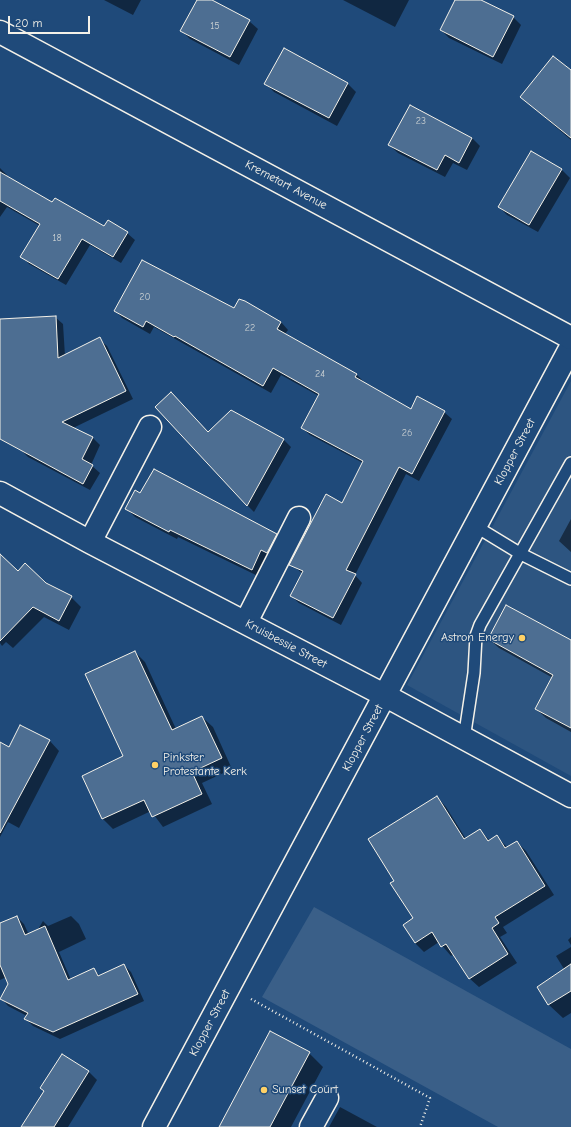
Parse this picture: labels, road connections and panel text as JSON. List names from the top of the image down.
{
  "streets": {
    "street": ["Kremetart Avenue", "Klopper Street", "Kruisbessie Street"]
  },
  "crossings": [
    ["Klopper Street", "Kruisbessie Street"]
  ],
  "places": ["Astron Energy", "Pinkster Protestante Kerk", "Sunset Court"],
  "house_numbers": [
    "15",
    "23",
    "18",
    "20",
    "22",
    "24",
    "26"
  ],
  "scale_bar": "20 m"
}
